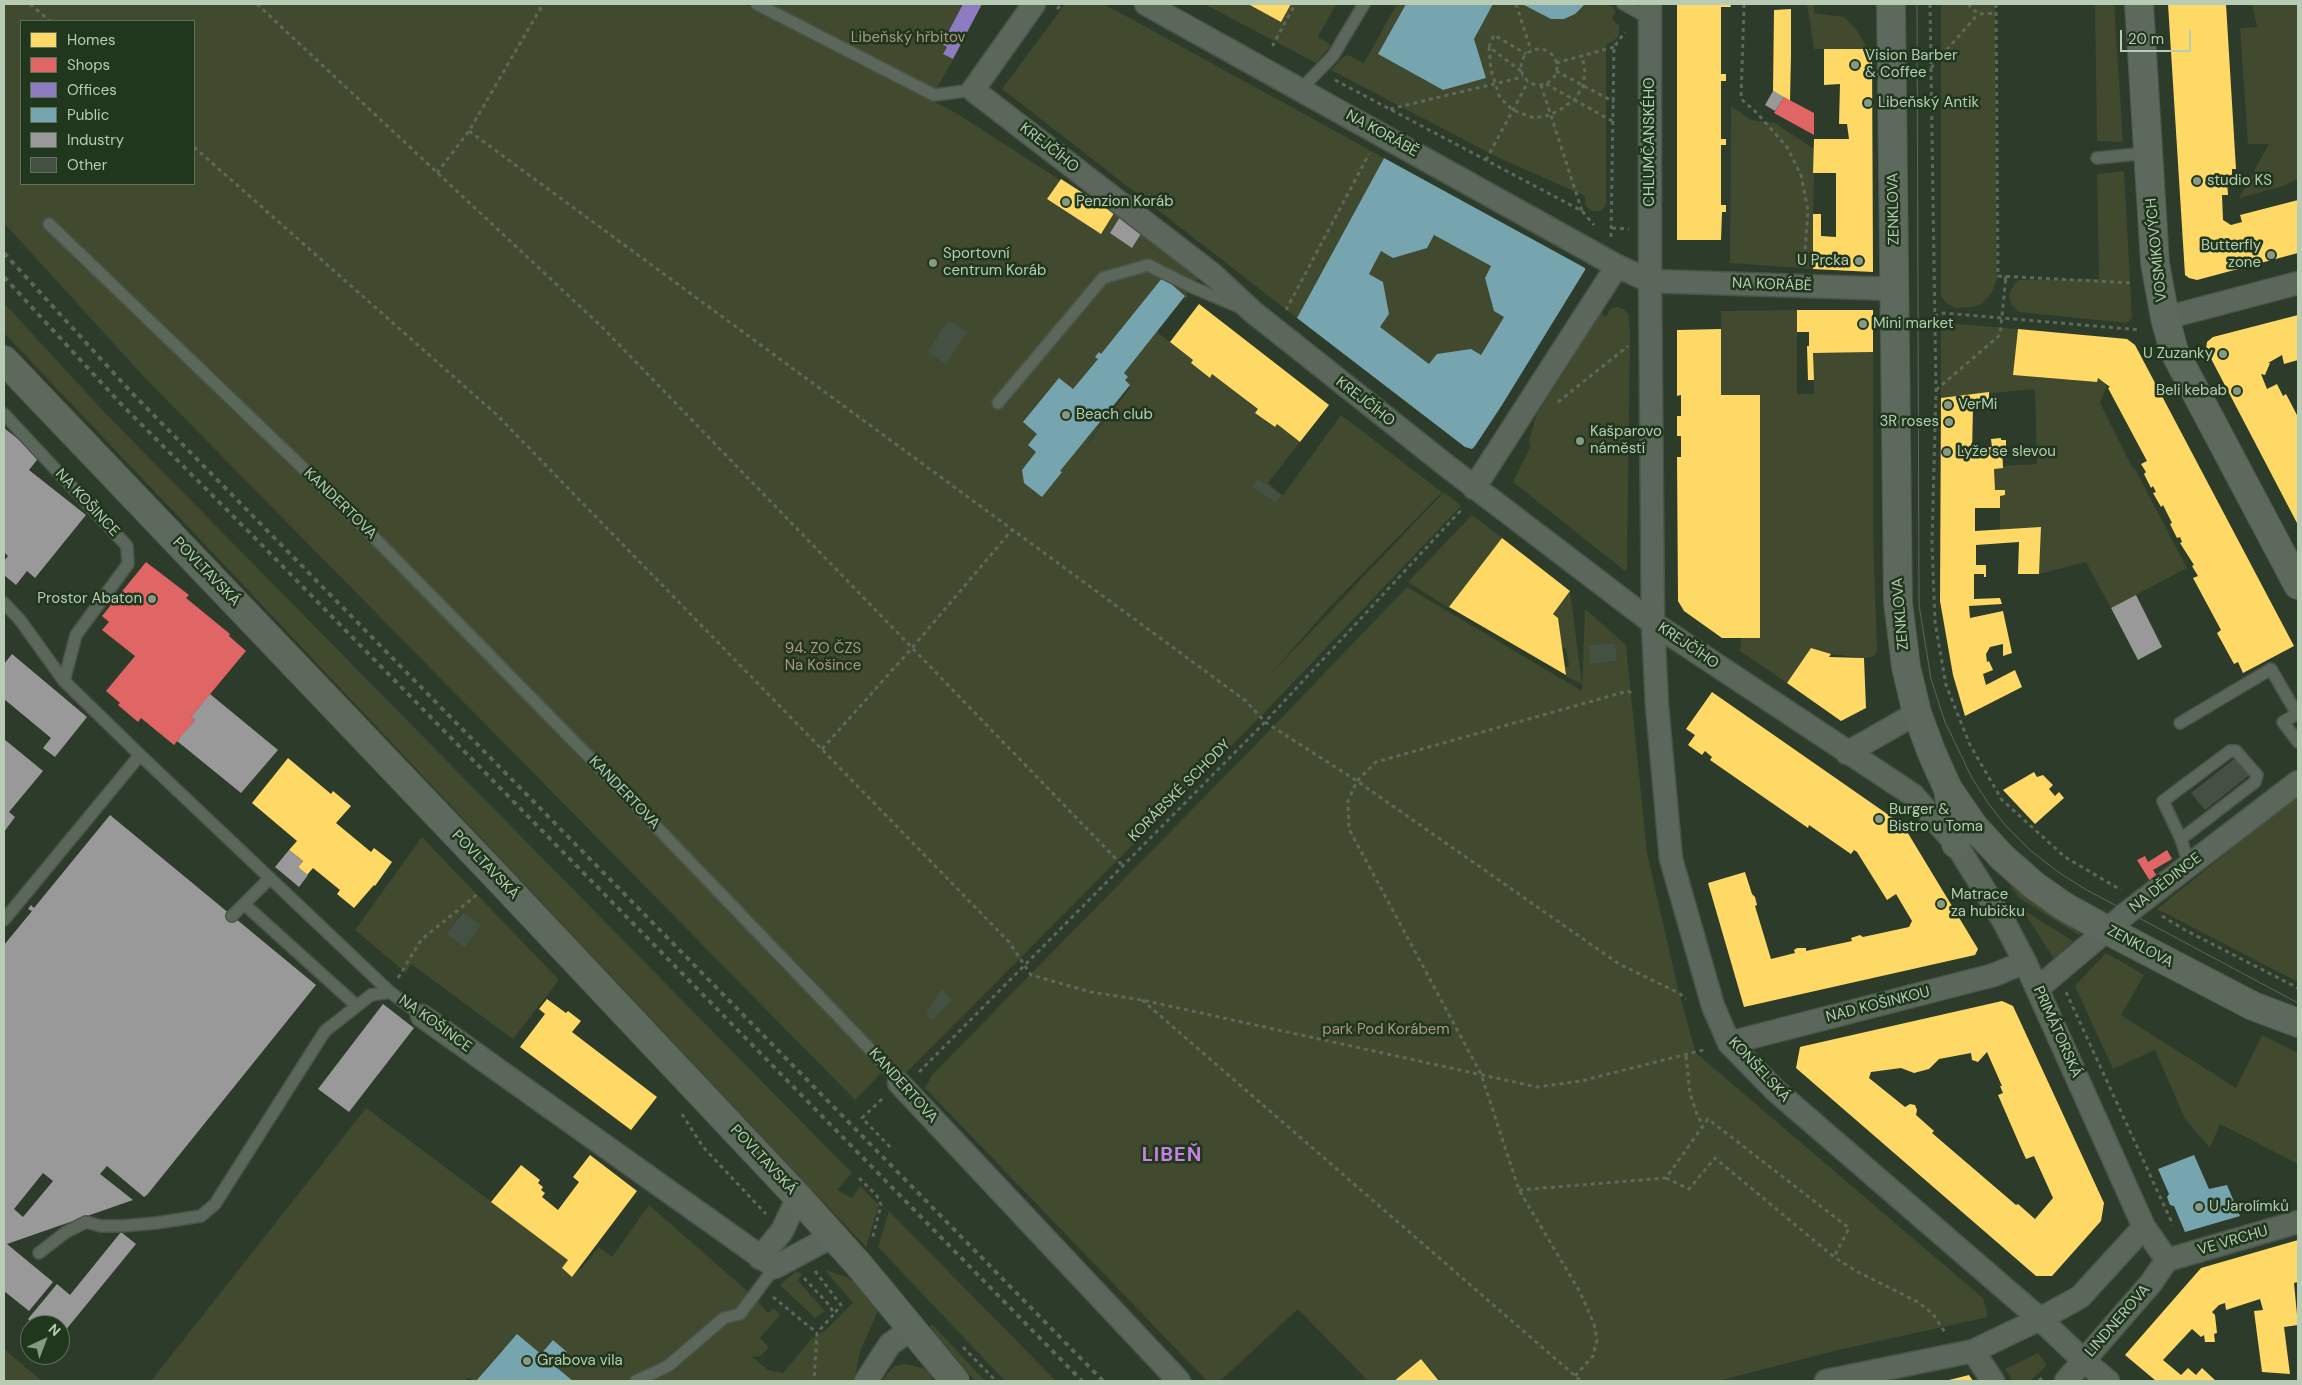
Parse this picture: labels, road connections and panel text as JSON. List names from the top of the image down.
{
  "streets": {
    "main road": ["ZENKLOVA", "VOSMÍKOVÝCH", "POVLTAVSKÁ"],
    "street": [
      "NA KORÁBĚ",
      "CHLUMČANSKÉHO",
      "KREJČÍHO",
      "NA KOŠINCE",
      "KANDERTOVA",
      "NA DĚDINCE",
      "NAD KOŠINKOU",
      "PRIMÁTORSKÁ",
      "KONŠELSKÁ",
      "VE VRCHU",
      "LINDNEROVA"
    ],
    "path": ["KORÁBSKÉ SCHODY"]
  },
  "crossings": [
    ["NA KORÁBĚ", "CHLUMČANSKÉHO"],
    ["NA KORÁBĚ", "ZENKLOVA"],
    ["KREJČÍHO", "KORÁBSKÉ SCHODY"],
    ["KREJČÍHO", "PRIMÁTORSKÁ"],
    ["KREJČÍHO", "KONŠELSKÁ"],
    ["ZENKLOVA", "NA DĚDINCE"],
    ["KANDERTOVA", "KORÁBSKÉ SCHODY"],
    ["NA DĚDINCE", "PRIMÁTORSKÁ"],
    ["NAD KOŠINKOU", "PRIMÁTORSKÁ"],
    ["NAD KOŠINKOU", "KONŠELSKÁ"],
    ["PRIMÁTORSKÁ", "VE VRCHU"],
    ["PRIMÁTORSKÁ", "LINDNEROVA"],
    ["KONŠELSKÁ", "LINDNEROVA"],
    ["VE VRCHU", "LINDNEROVA"]
  ],
  "districts": ["LIBEŇ"],
  "parks": ["Libeňský hřbitov", "94. ZO ČZS Na Košince", "park Pod Korábem"],
  "places": [
    "Vision Barber & Coffee",
    "Libeňský Antik",
    "studio KS",
    "Penzion Koráb",
    "Butterfly zone",
    "U Prcka",
    "Sportovní centrum Koráb",
    "Mini market",
    "U Zuzanky",
    "Beli kebab",
    "VerMi",
    "Beach club",
    "3R roses",
    "Kašparovo náměstí",
    "Lyže se slevou",
    "Prostor Abaton",
    "Burger & Bistro u Toma",
    "Matrace za hubičku",
    "U Jarolímků",
    "Grabova vila"
  ],
  "legend": [
    "Homes",
    "Shops",
    "Offices",
    "Public",
    "Industry",
    "Other"
  ],
  "scale_bar": "20 m",
  "north": "top right"
}
